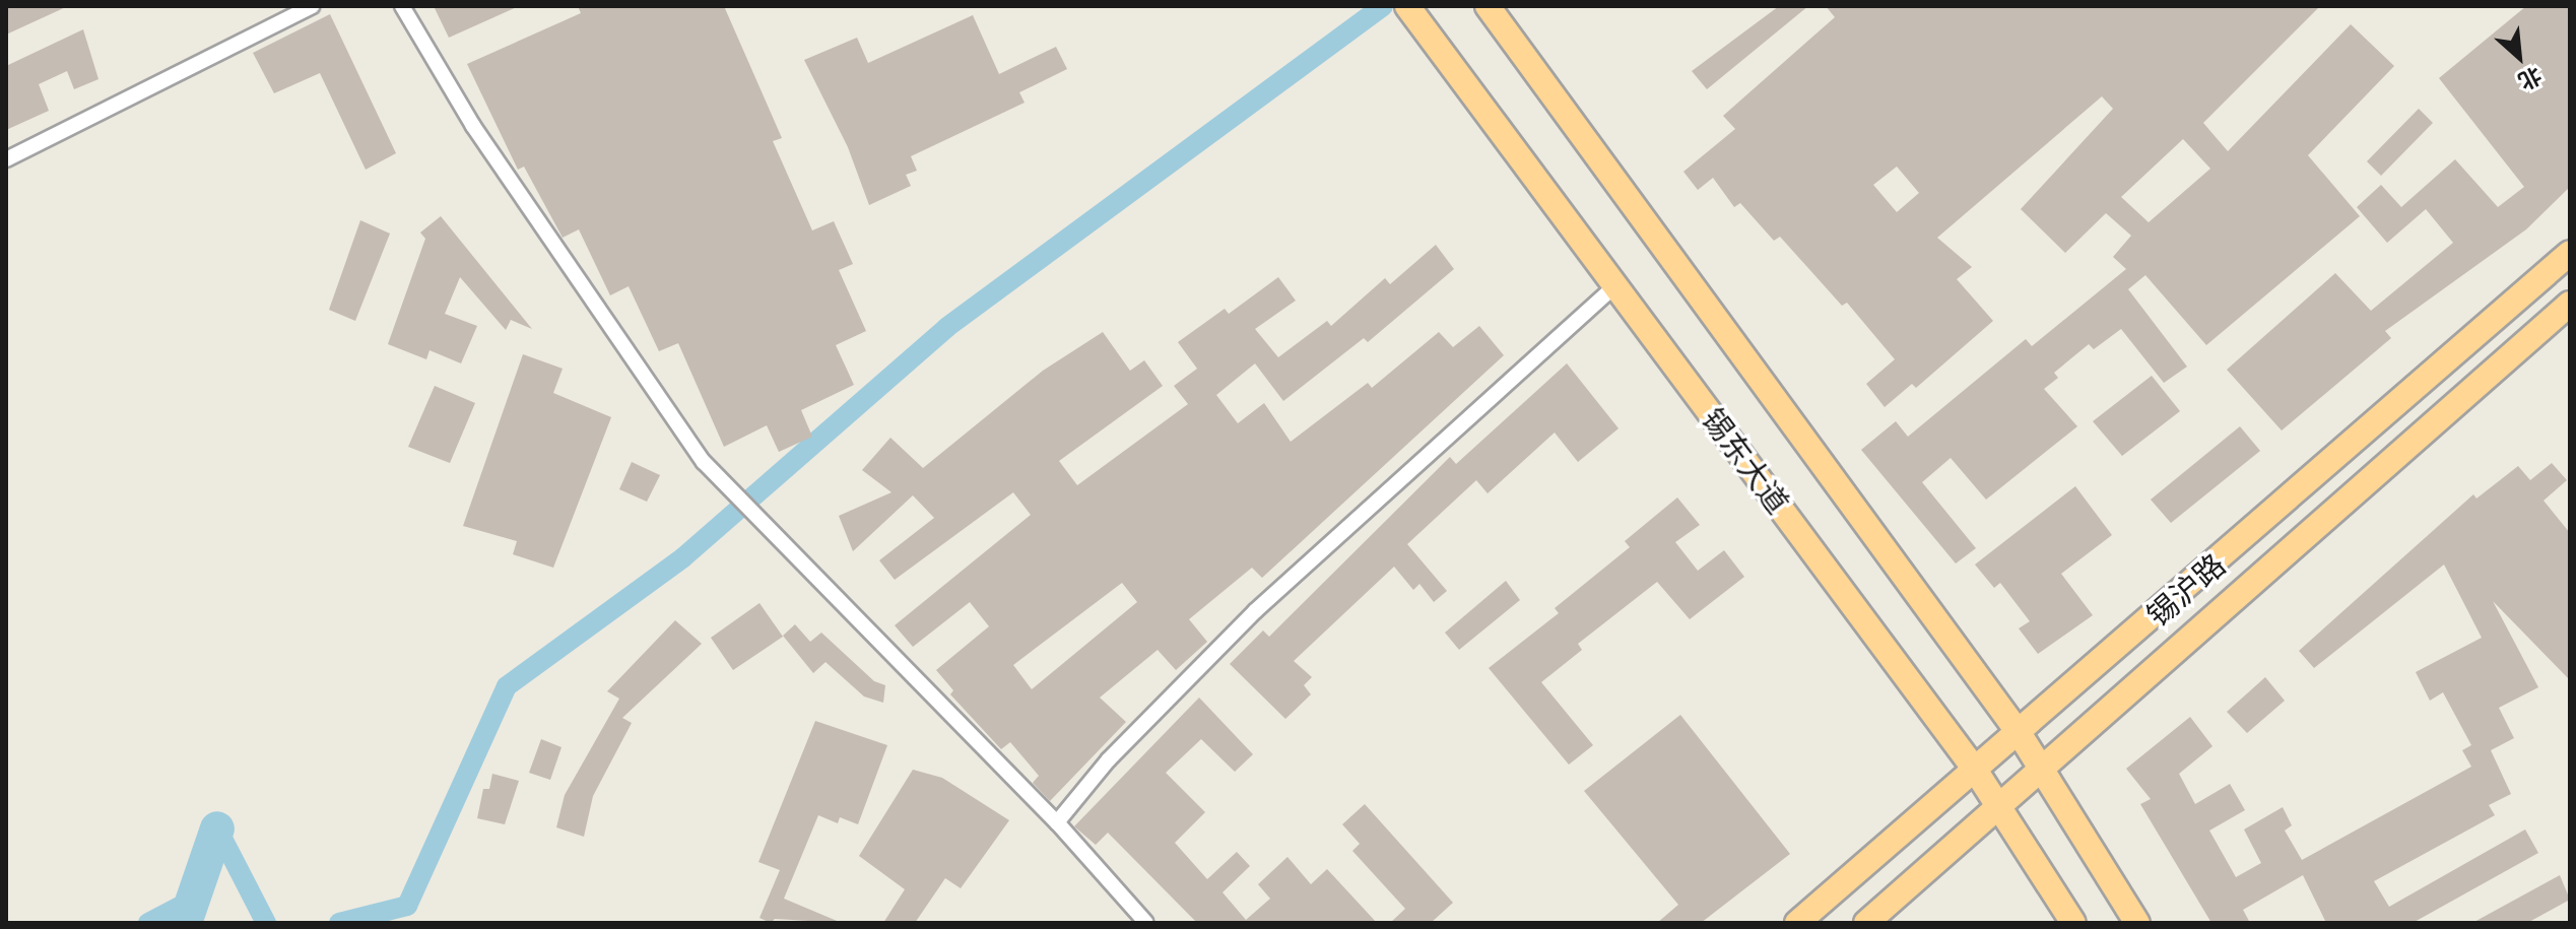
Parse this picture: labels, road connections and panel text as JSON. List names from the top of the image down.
{
  "streets": {
    "main road": ["锡东大道", "锡沪路"]
  },
  "crossings": [
    ["锡东大道", "锡沪路"]
  ],
  "north": "bottom right"
}
